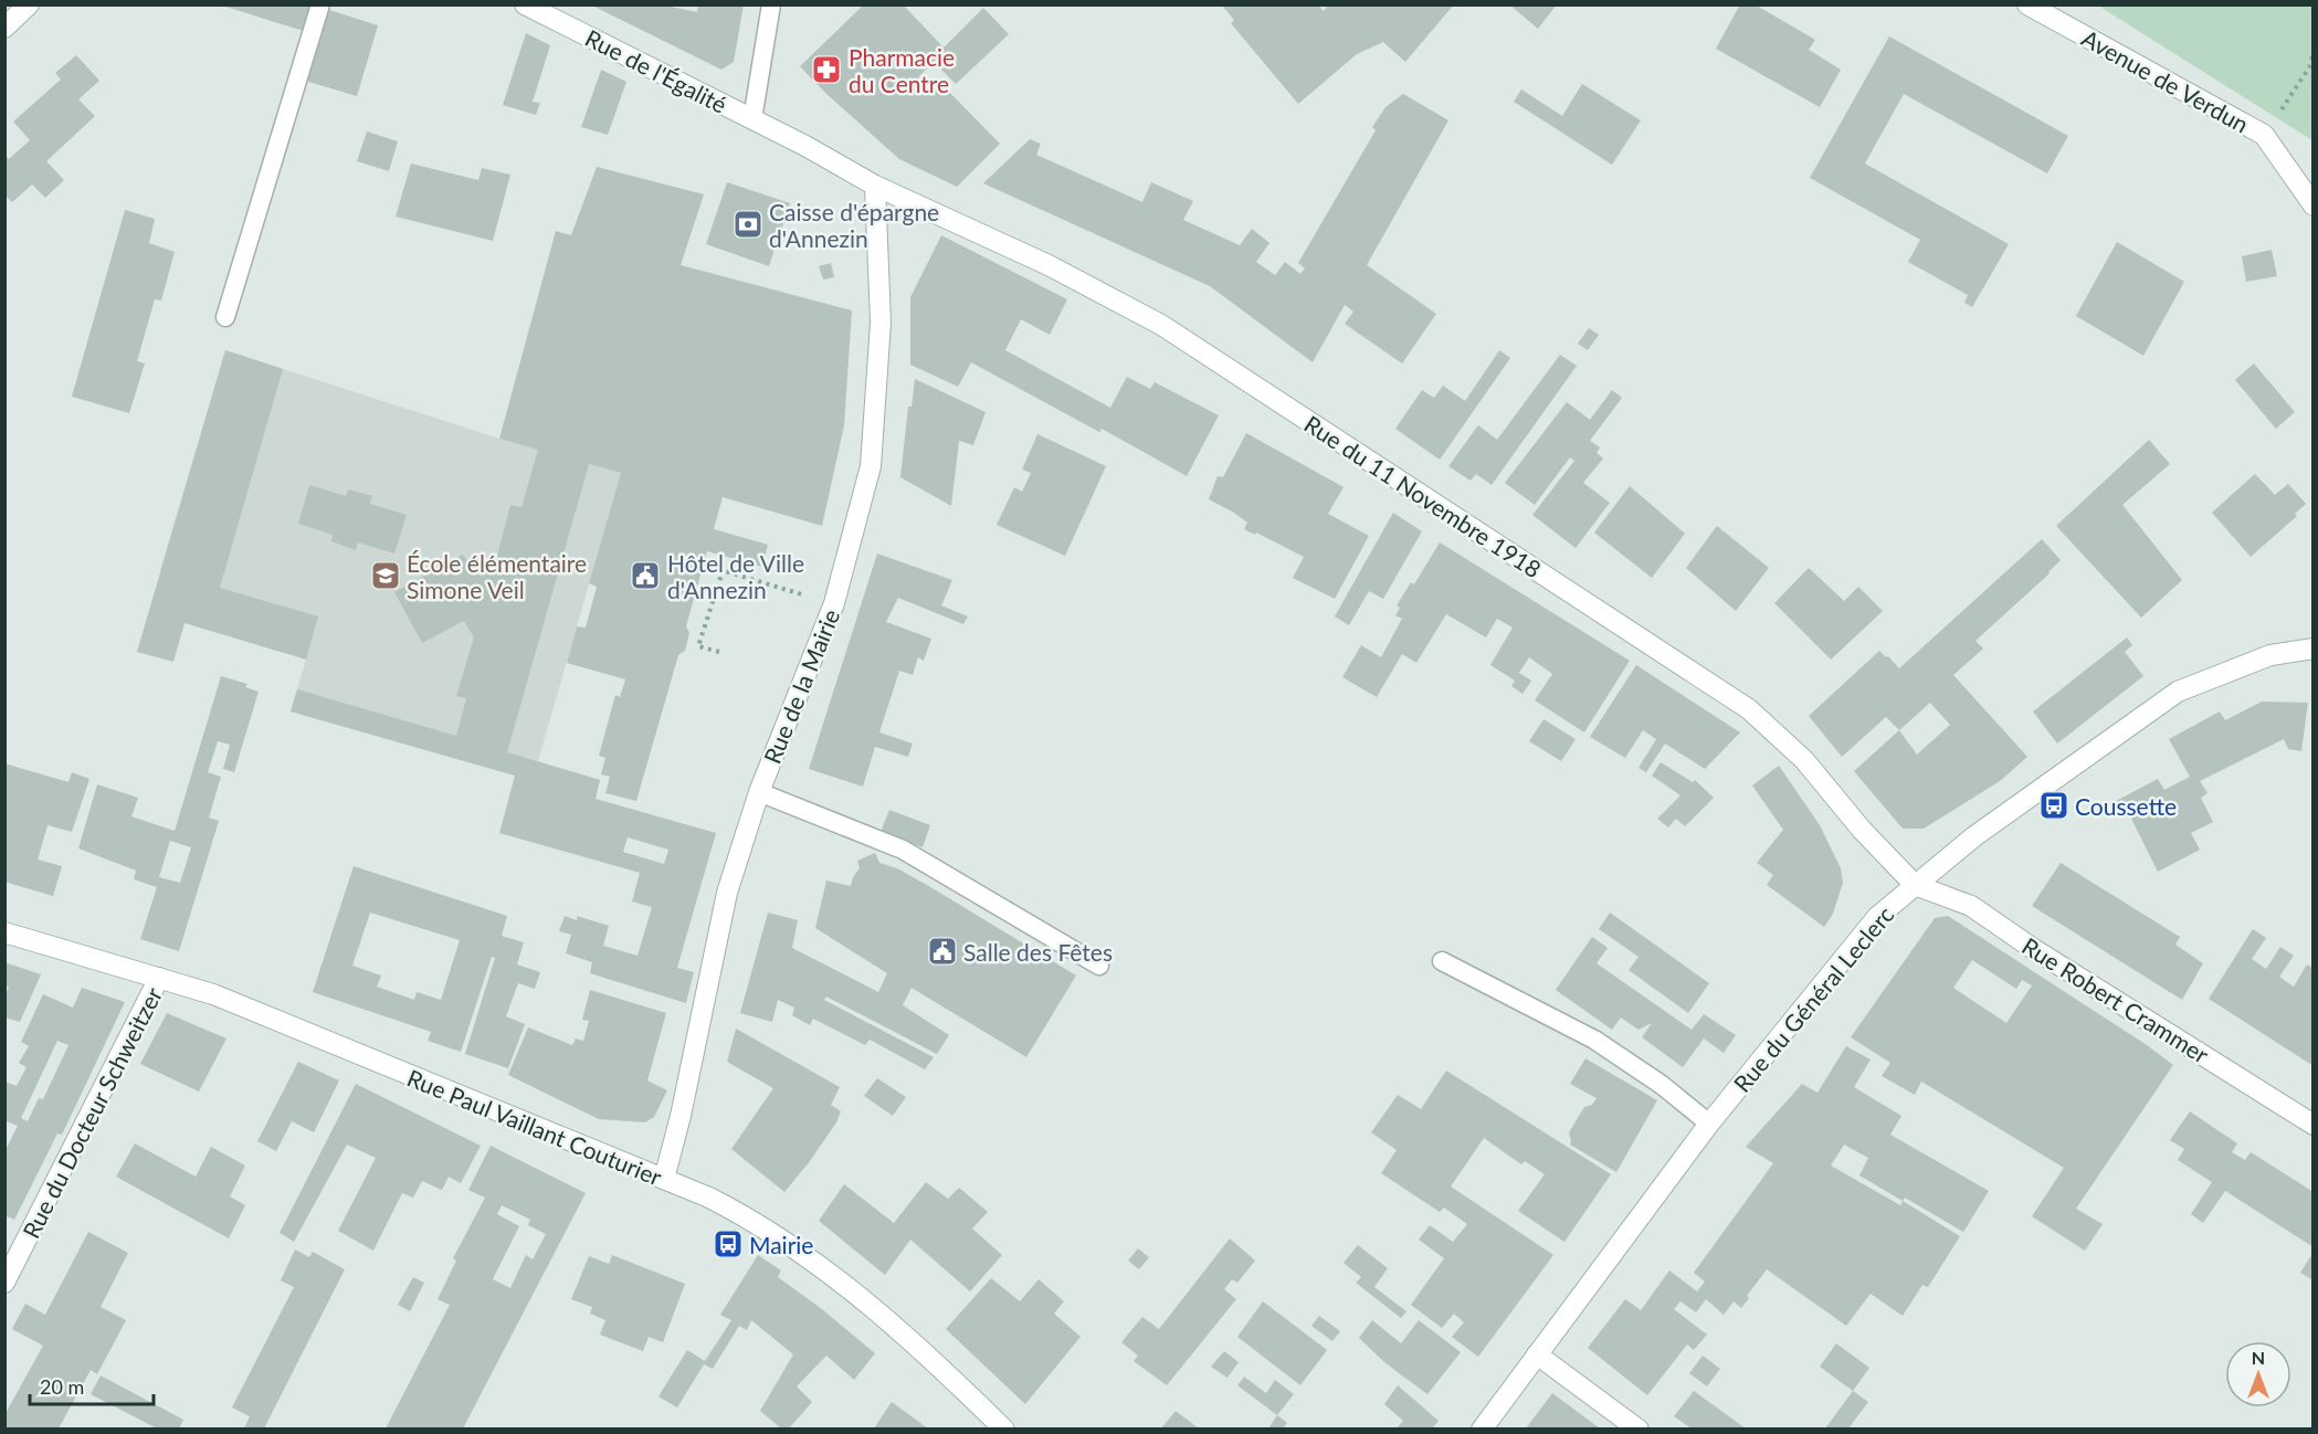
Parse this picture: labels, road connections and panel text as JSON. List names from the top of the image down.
{
  "streets": {
    "street": [
      "Rue de l'Égalité",
      "Avenue de Verdun",
      "Rue du 11 Novembre 1918",
      "Rue de la Mairie",
      "Rue du Général Leclerc",
      "Rue Robert Crammer",
      "Rue du Docteur Schweitzer",
      "Rue Paul Vaillant Couturier"
    ]
  },
  "crossings": [
    ["Rue de l'Égalité", "Rue du 11 Novembre 1918"],
    ["Rue de l'Égalité", "Rue de la Mairie"],
    ["Rue du 11 Novembre 1918", "Rue de la Mairie"],
    ["Rue du 11 Novembre 1918", "Rue du Général Leclerc"],
    ["Rue du 11 Novembre 1918", "Rue Robert Crammer"],
    ["Rue de la Mairie", "Rue Paul Vaillant Couturier"],
    ["Rue du Général Leclerc", "Rue Robert Crammer"],
    ["Rue du Docteur Schweitzer", "Rue Paul Vaillant Couturier"]
  ],
  "places": {
    "pharmacy": ["Pharmacie du Centre"],
    "bank": ["Caisse d'épargne d'Annezin"],
    "school or university": ["École élémentaire Simone Veil"],
    "public building": ["Hôtel de Ville d'Annezin", "Salle des Fêtes"],
    "bus stop": ["Coussette", "Mairie"]
  },
  "scale_bar": "20 m",
  "north": "top"
}
